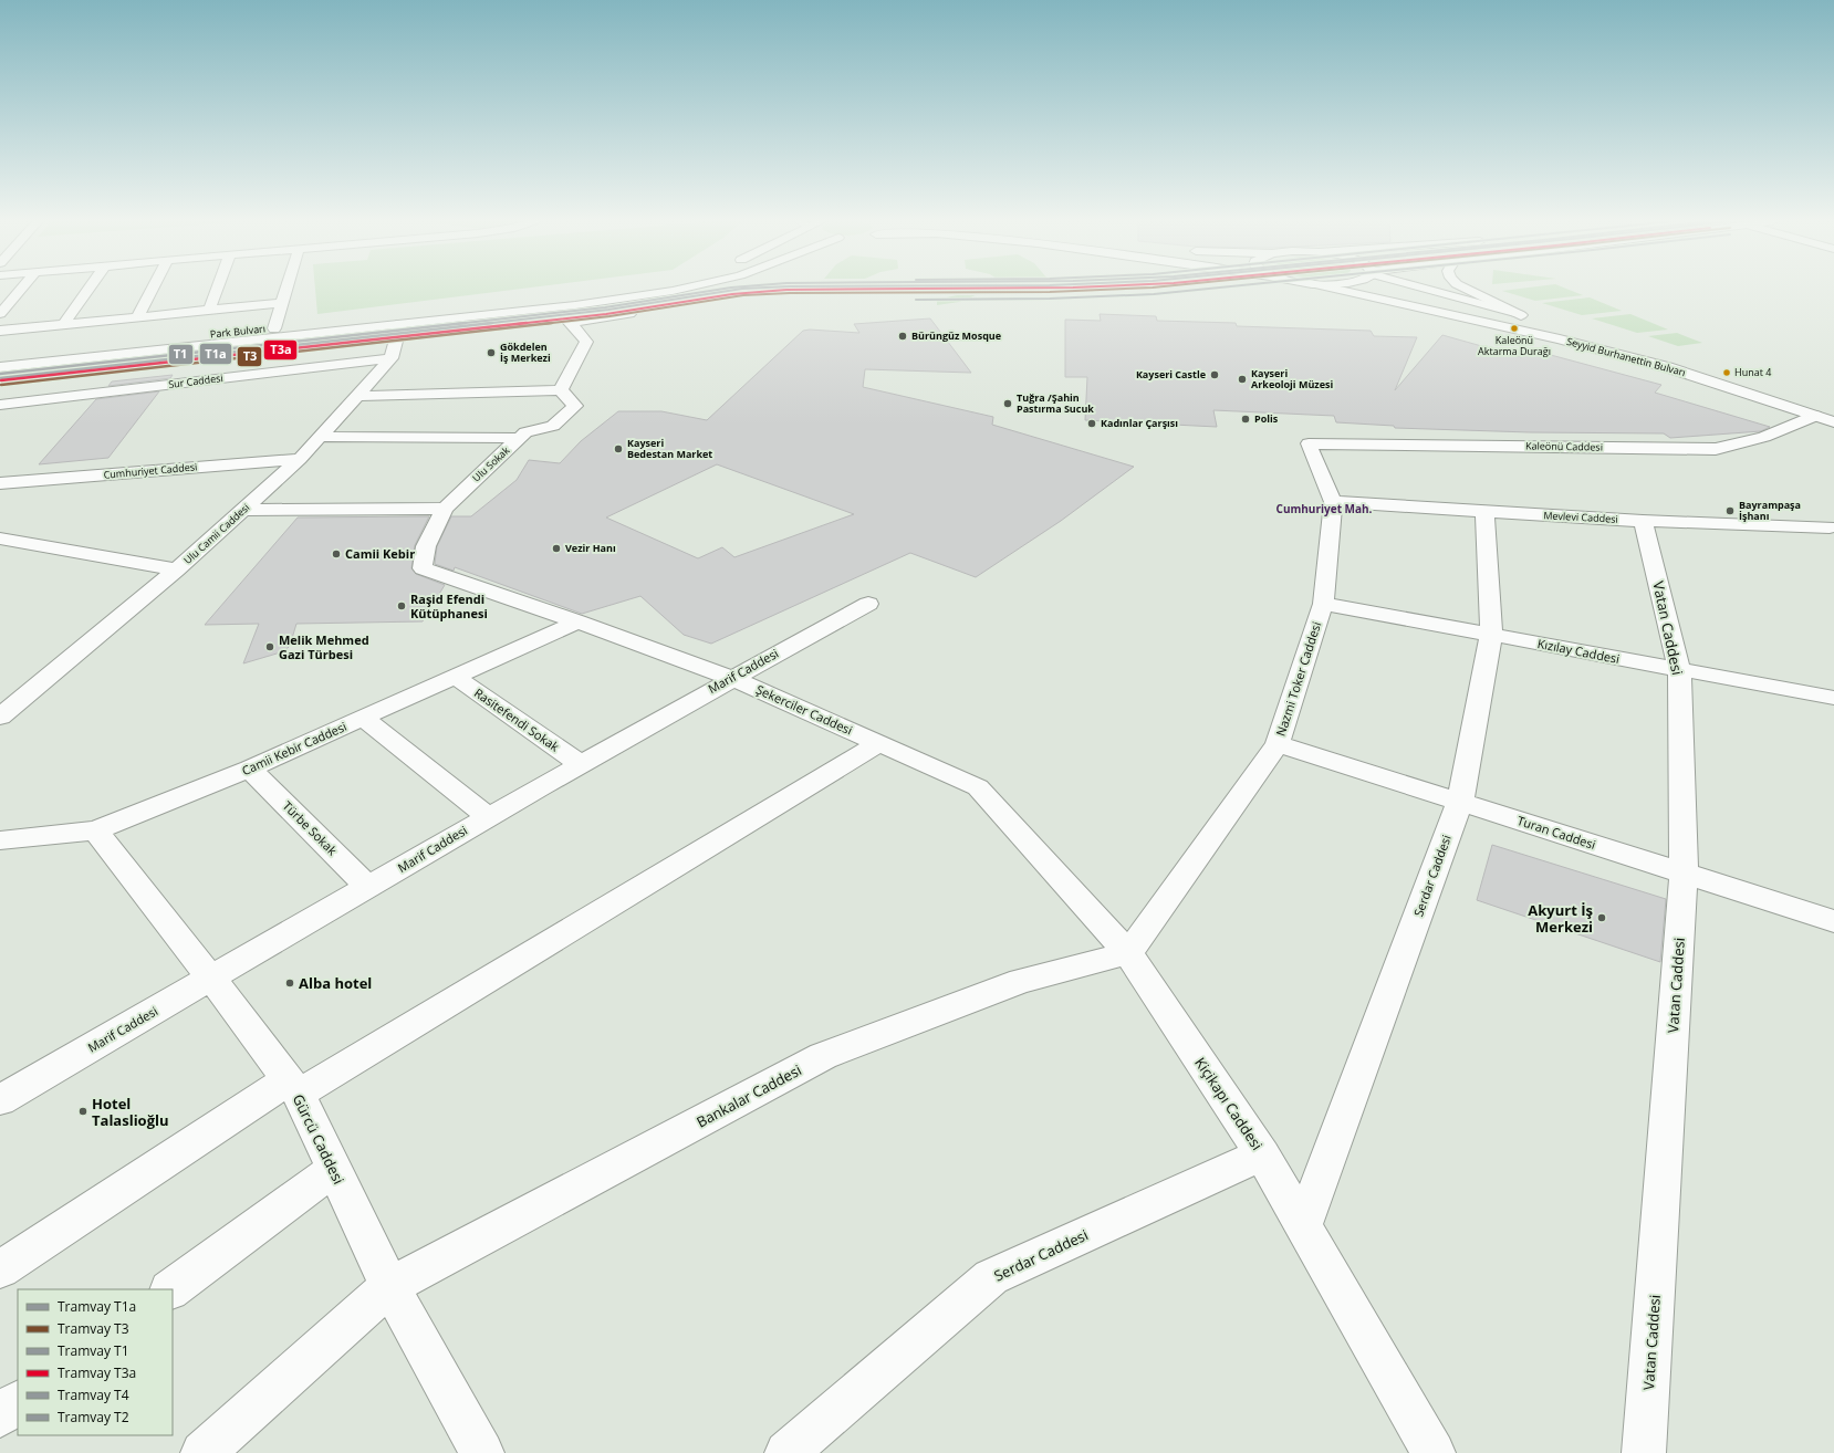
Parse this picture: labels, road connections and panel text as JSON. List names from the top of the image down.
{
  "streets": {
    "main road": [
      "Park Bulvarı",
      "Seyyid Burhanettin Bulvarı",
      "Sur Caddesi",
      "Kaleönü Caddesi",
      "Ulu Sokak",
      "Cumhuriyet Caddesi",
      "Mevlevi Caddesi",
      "Ulu Camii Caddesi",
      "Vatan Caddesi",
      "Kızılay Caddesi",
      "Marif Caddesi",
      "Nazmi Toker Caddesi",
      "Şekerciler Caddesi",
      "Rasitefendi Sokak",
      "Camii Kebir Caddesi",
      "Türbe Sokak",
      "Turan Caddesi",
      "Serdar Caddesi",
      "Bankalar Caddesi",
      "Kiçikapı Caddesi",
      "Gürcü Caddesi"
    ]
  },
  "crossings": [
    ["Park Bulvarı", "Ulu Camii Caddesi"],
    ["Seyyid Burhanettin Bulvarı", "Kaleönü Caddesi"],
    ["Sur Caddesi", "Ulu Camii Caddesi"],
    ["Kaleönü Caddesi", "Nazmi Toker Caddesi"],
    ["Ulu Sokak", "Şekerciler Caddesi"],
    ["Cumhuriyet Caddesi", "Ulu Camii Caddesi"],
    ["Mevlevi Caddesi", "Vatan Caddesi"],
    ["Mevlevi Caddesi", "Nazmi Toker Caddesi"],
    ["Mevlevi Caddesi", "Serdar Caddesi"],
    ["Vatan Caddesi", "Kızılay Caddesi"],
    ["Vatan Caddesi", "Turan Caddesi"],
    ["Kızılay Caddesi", "Nazmi Toker Caddesi"],
    ["Kızılay Caddesi", "Serdar Caddesi"],
    ["Marif Caddesi", "Şekerciler Caddesi"],
    ["Marif Caddesi", "Rasitefendi Sokak"],
    ["Marif Caddesi", "Türbe Sokak"],
    ["Marif Caddesi", "Gürcü Caddesi"],
    ["Nazmi Toker Caddesi", "Turan Caddesi"],
    ["Nazmi Toker Caddesi", "Bankalar Caddesi"],
    ["Nazmi Toker Caddesi", "Kiçikapı Caddesi"],
    ["Şekerciler Caddesi", "Camii Kebir Caddesi"],
    ["Şekerciler Caddesi", "Kiçikapı Caddesi"],
    ["Rasitefendi Sokak", "Camii Kebir Caddesi"],
    ["Camii Kebir Caddesi", "Türbe Sokak"],
    ["Camii Kebir Caddesi", "Gürcü Caddesi"],
    ["Turan Caddesi", "Serdar Caddesi"],
    ["Serdar Caddesi", "Kiçikapı Caddesi"],
    ["Bankalar Caddesi", "Kiçikapı Caddesi"],
    ["Bankalar Caddesi", "Gürcü Caddesi"]
  ],
  "districts": ["Cumhuriyet Mah."],
  "places": [
    "Kaleönü Aktarma Durağı",
    "Bürüngüz Mosque",
    "Gökdelen İş Merkezi",
    "Hunat 4",
    "Kayseri Castle",
    "Kayseri Arkeoloji Müzesi",
    "Tuğra /Şahin Pastırma Sucuk",
    "Polis",
    "Kadınlar Çarşısı",
    "Kayseri Bedestan Market",
    "Bayrampaşa İşhanı",
    "Vezir Hanı",
    "Camii Kebir",
    "Raşid Efendi Kütüphanesi",
    "Melik Mehmed Gazi Türbesi",
    "Akyurt İş Merkezi",
    "Alba hotel",
    "Hotel Talaslioğlu"
  ],
  "lines": [
    "tram line T1a",
    "tram line T3",
    "tram line T1",
    "tram line T3a",
    "tram line T2"
  ],
  "legend": [
    "Tramvay T1a",
    "Tramvay T3",
    "Tramvay T1",
    "Tramvay T3a",
    "Tramvay T4",
    "Tramvay T2"
  ]
}
